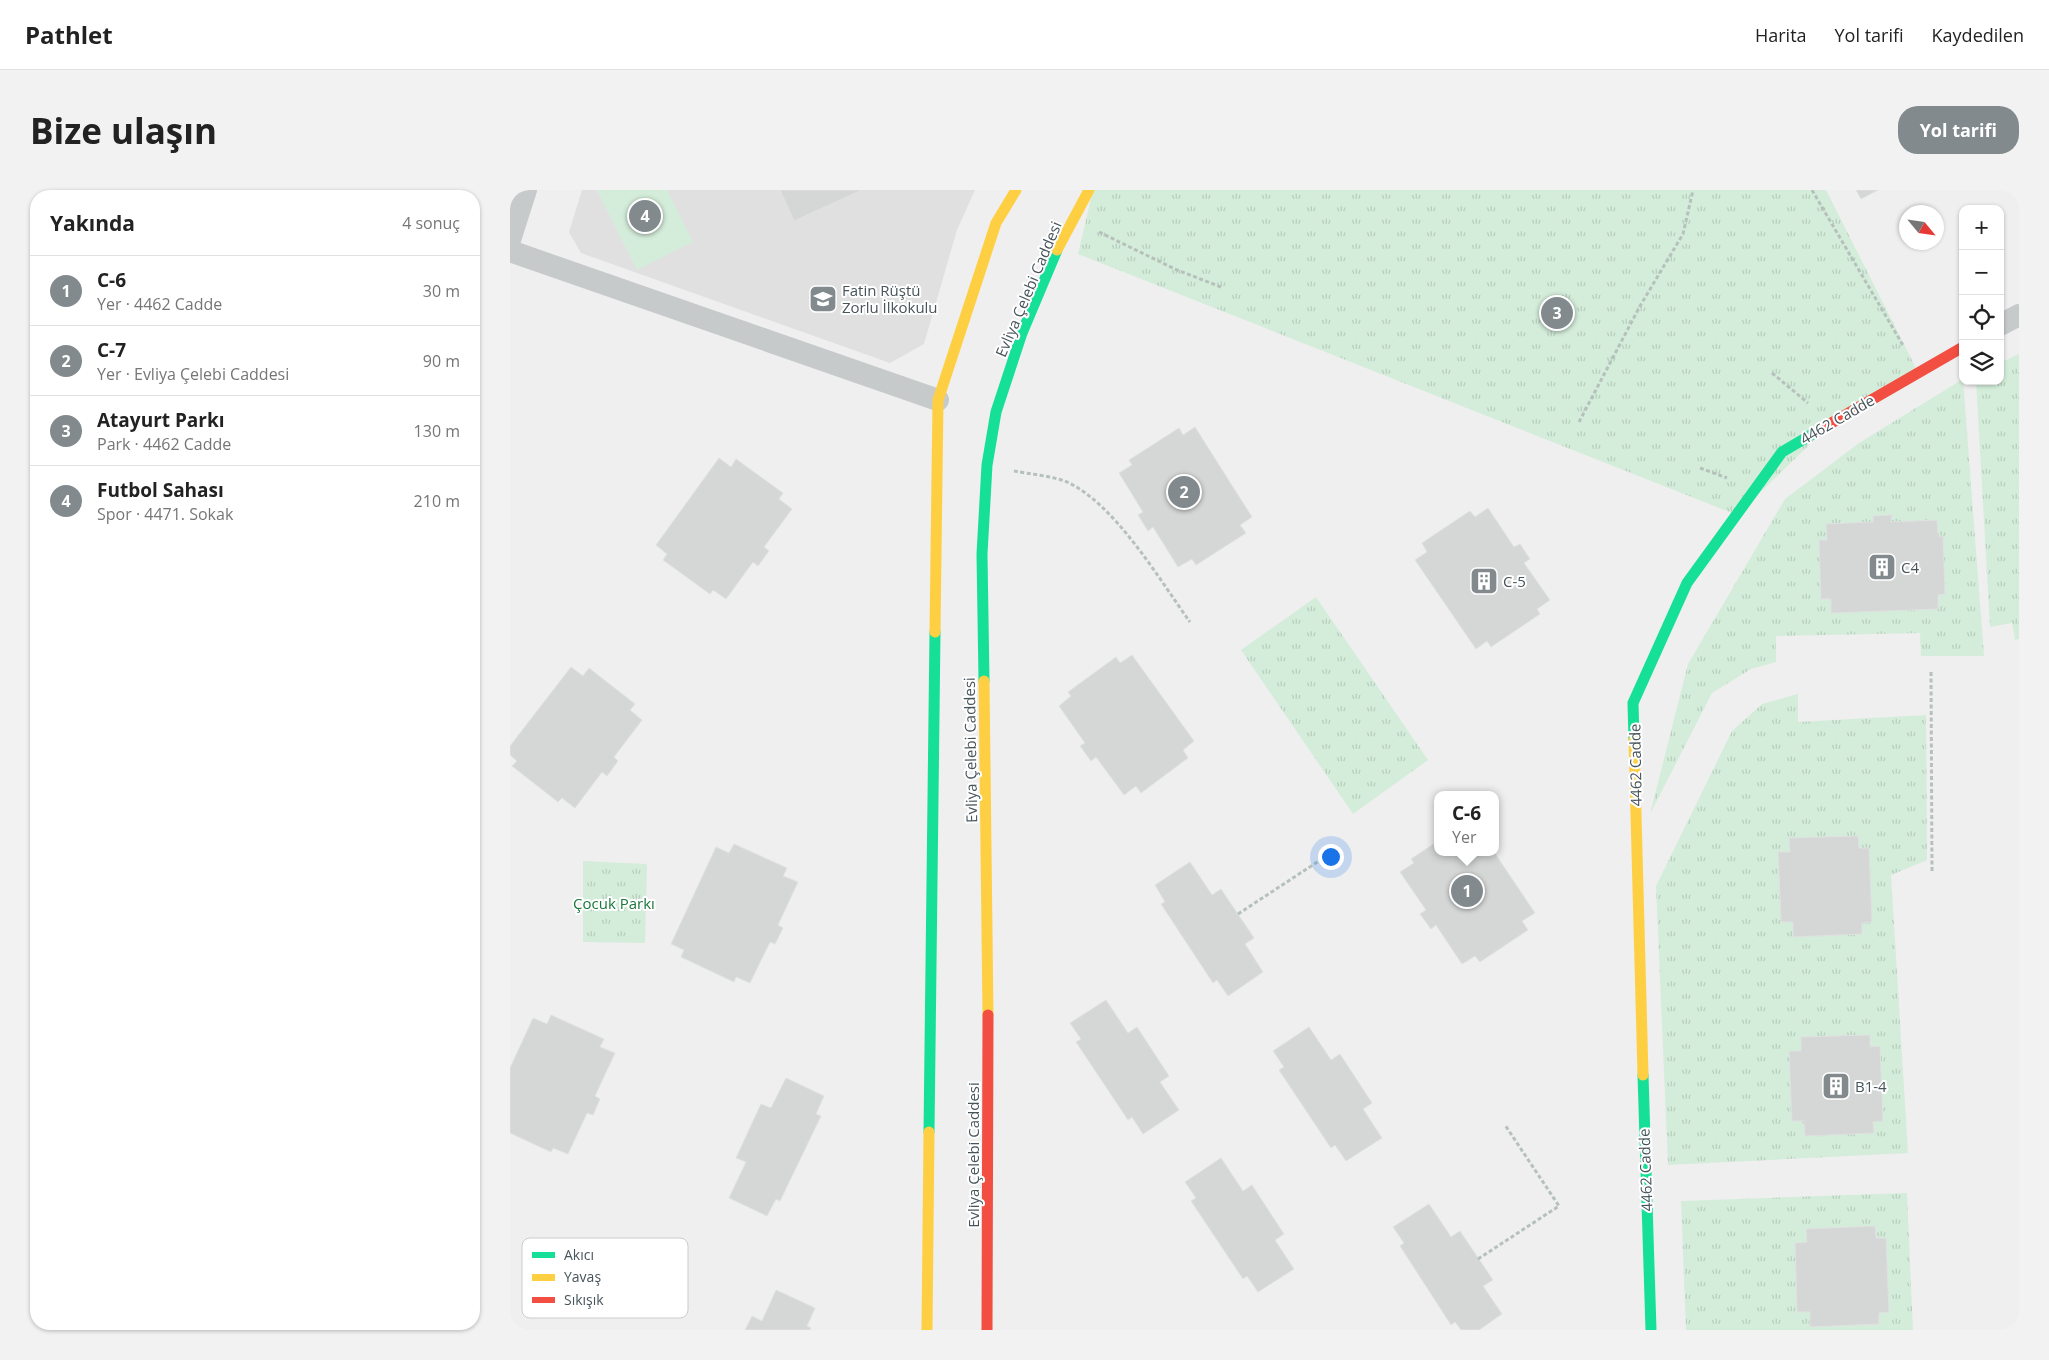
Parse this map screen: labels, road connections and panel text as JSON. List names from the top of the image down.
{
  "streets": {
    "street": ["Evliya Çelebi Caddesi", "4462 Cadde"]
  },
  "parks": ["Çocuk Parkı"],
  "places": {
    "school or university": ["Fatin Rüştü Zorlu İlkokulu"],
    "building": ["C4", "C-5", "B1-4"]
  },
  "legend": ["Akıcı", "Yavaş", "Sıkışık"],
  "north": "bottom right",
  "page": {
    "header": "Pathlet",
    "nav": ["Harita", "Yol tarifi", "Kaydedilen"],
    "buttons": "Yol tarifi",
    "title": "Bize ulaşın",
    "heading": ["Yakında", "4 sonuç"],
    "pins": [
      "4",
      "3",
      "2",
      "1"
    ],
    "map_buttons": ["+", "−"],
    "list": [
      {
        "mark": "1",
        "name": "C-6",
        "note": "Yer · 4462 Cadde",
        "value": "30 m"
      },
      {
        "mark": "2",
        "name": "C-7",
        "note": "Yer · Evliya Çelebi Caddesi",
        "value": "90 m"
      },
      {
        "mark": "3",
        "name": "Atayurt Parkı",
        "note": "Park · 4462 Cadde",
        "value": "130 m"
      },
      {
        "mark": "4",
        "name": "Futbol Sahası",
        "note": "Spor · 4471. Sokak",
        "value": "210 m"
      }
    ],
    "popup": ["C-6", "Yer"]
  }
}
